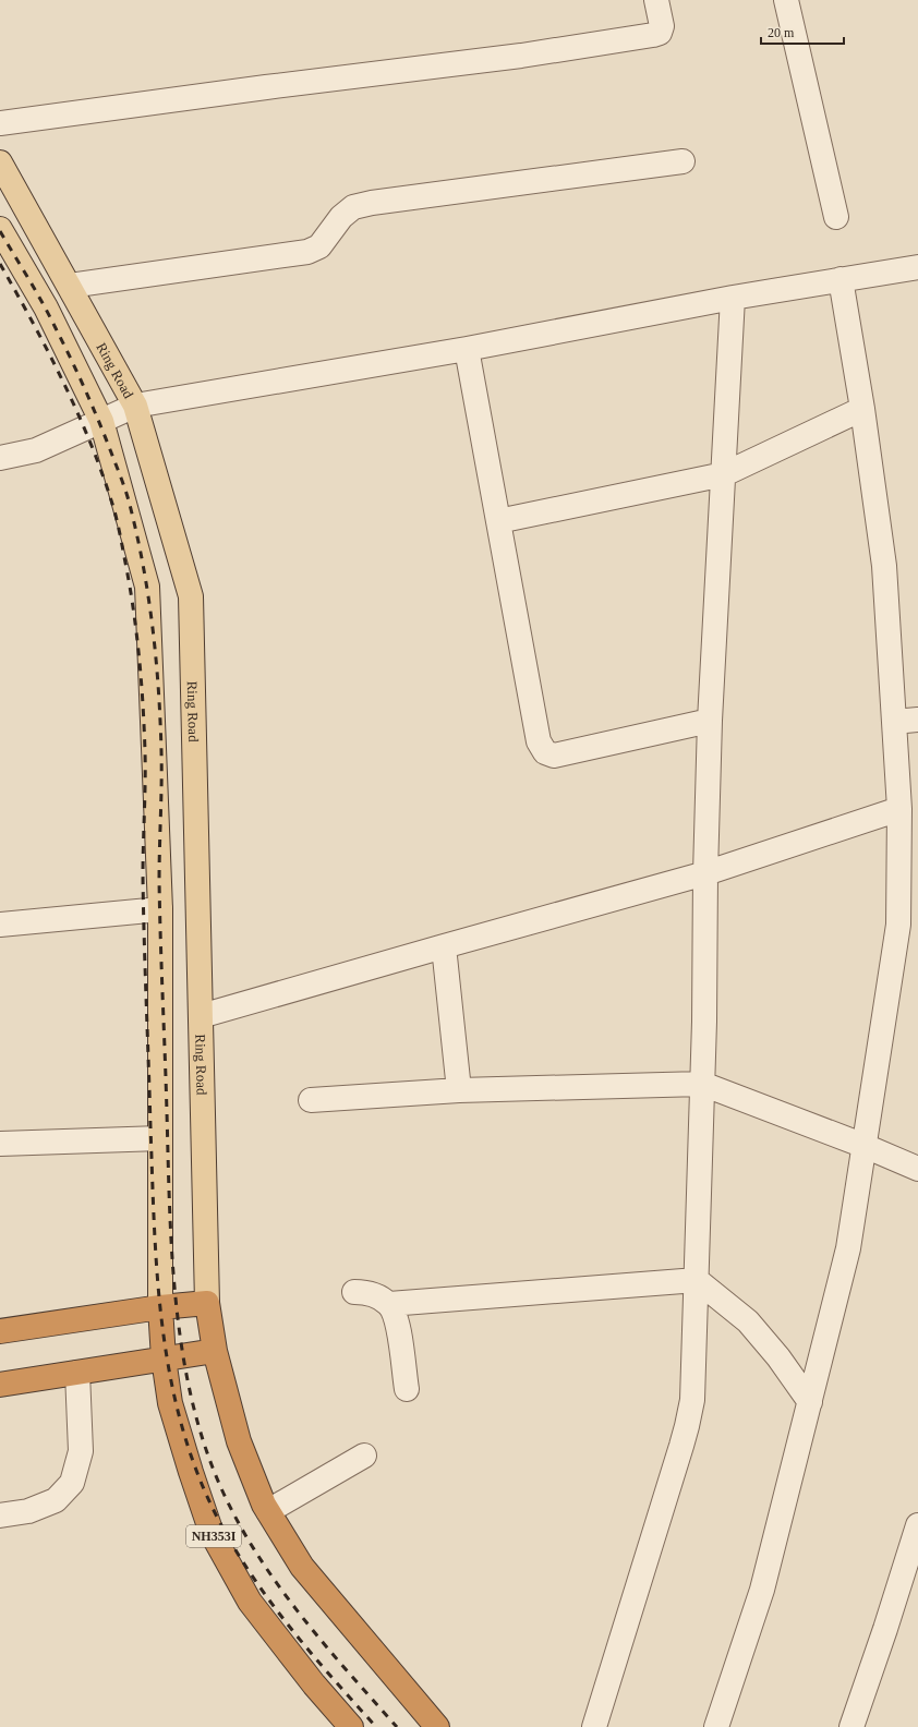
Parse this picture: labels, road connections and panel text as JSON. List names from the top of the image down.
{
  "streets": {
    "highway": ["NH353I"],
    "main road": ["Ring Road"]
  },
  "scale_bar": "20 m"
}
